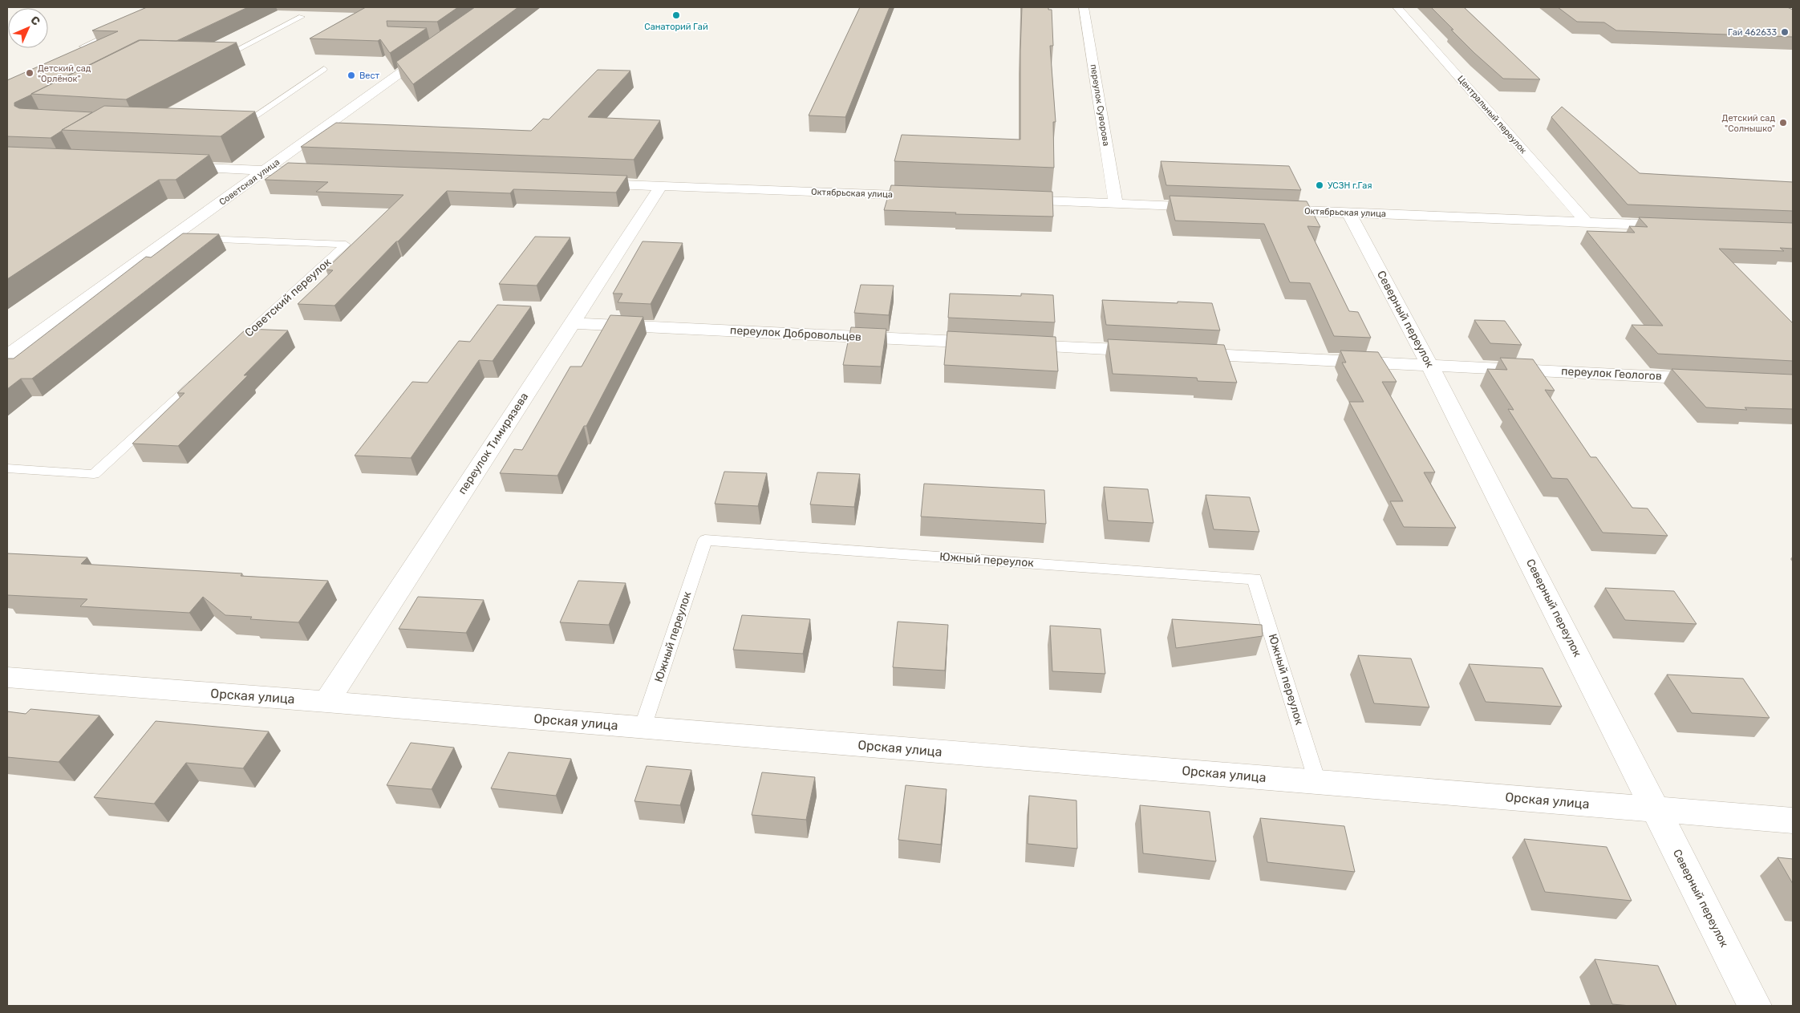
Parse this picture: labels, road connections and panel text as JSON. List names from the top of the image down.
{
  "streets": {
    "street": [
      "переулок Суворова",
      "Центральный переулок",
      "Советская улица",
      "Октябрьская улица",
      "Северный переулок",
      "переулок Добровольцев",
      "переулок Геологов",
      "переулок Тимирязева",
      "Орская улица"
    ],
    "lane": ["Советский переулок", "Южный переулок"]
  },
  "crossings": [
    ["Центральный переулок", "Октябрьская улица"],
    ["Советская улица", "Советский переулок"],
    ["Октябрьская улица", "Северный переулок"],
    ["Октябрьская улица", "переулок Тимирязева"],
    ["Северный переулок", "переулок Геологов"],
    ["Северный переулок", "Орская улица"],
    ["переулок Добровольцев", "переулок Тимирязева"],
    ["переулок Тимирязева", "Орская улица"],
    ["Южный переулок", "Орская улица"]
  ],
  "places": [
    "Санаторий Гай",
    "Гай 462633",
    "Детский сад \"Орлёнок\"",
    "Вест",
    "Детский сад \"Солнышко\"",
    "УСЗН г.Гая"
  ],
  "north": "top right"
}
